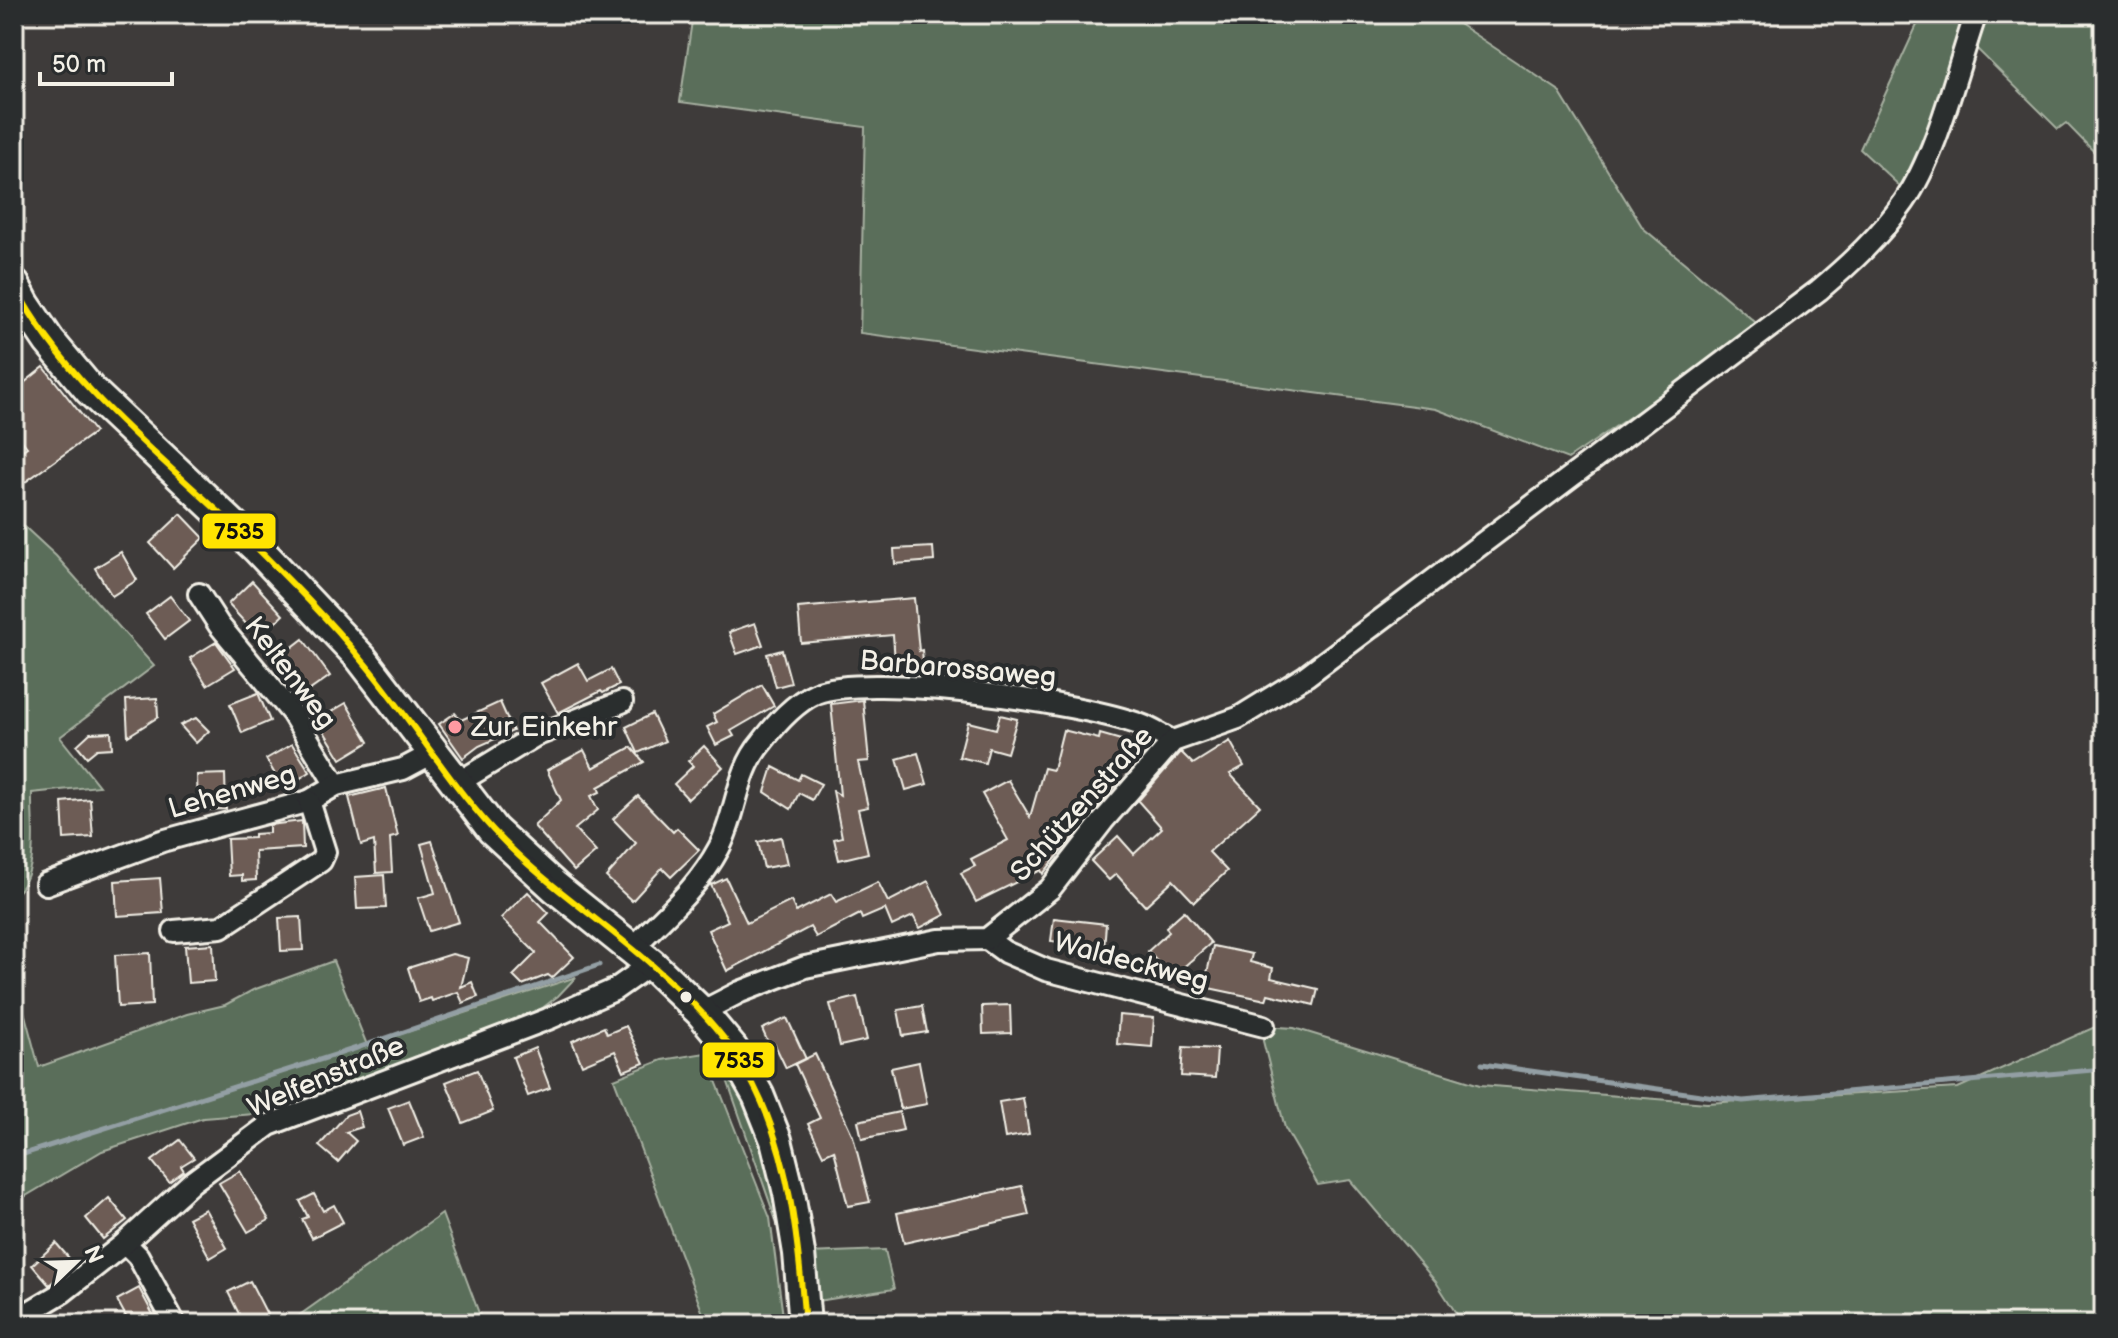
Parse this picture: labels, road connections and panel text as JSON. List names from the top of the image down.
{
  "streets": {
    "street": [
      "Barbarossaweg",
      "Keltenweg",
      "Lehenweg",
      "Schützenstraße",
      "Waldeckweg",
      "Welfenstraße"
    ]
  },
  "crossings": [
    ["Barbarossaweg", "Schützenstraße"],
    ["Barbarossaweg", "Welfenstraße"],
    ["Keltenweg", "Lehenweg"],
    ["Schützenstraße", "Waldeckweg"]
  ],
  "places": ["Zur Einkehr"],
  "lines": ["transit line 7535"],
  "scale_bar": "50 m",
  "north": "top right"
}
